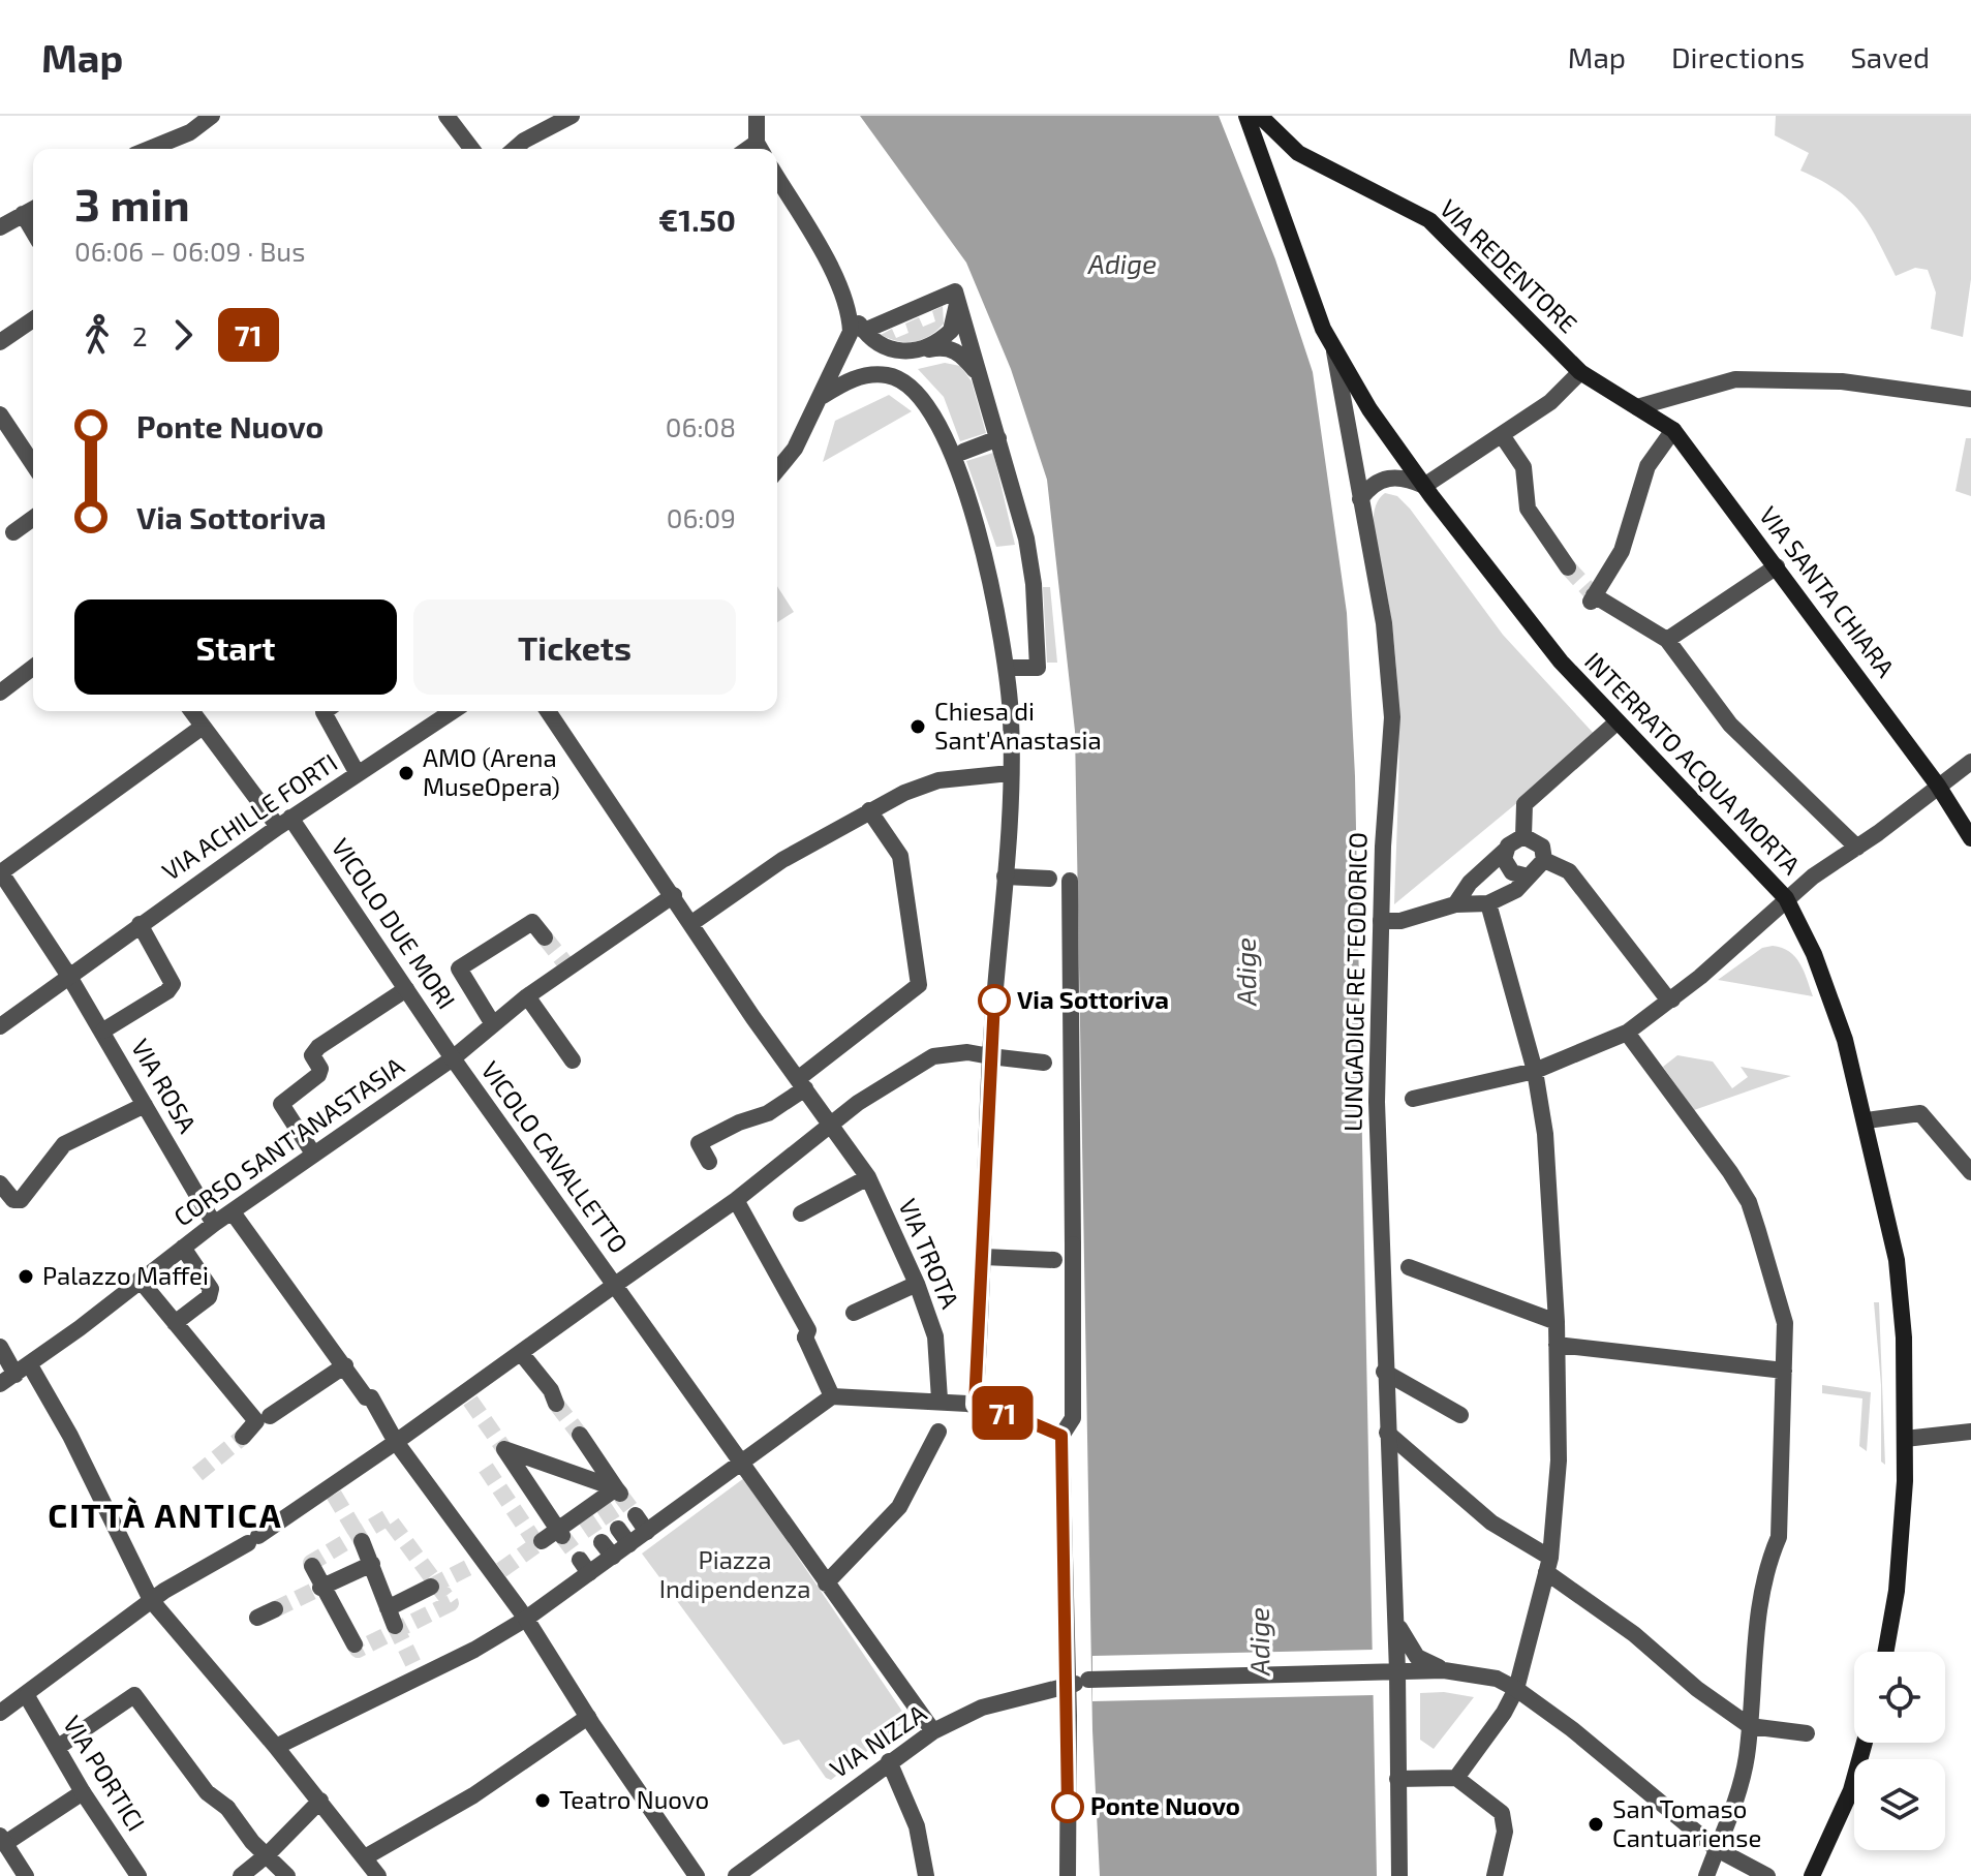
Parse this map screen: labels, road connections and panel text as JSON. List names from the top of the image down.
{
  "streets": {
    "main road": ["VIA REDENTORE", "VIA SANTA CHIARA", "INTERRATO ACQUA MORTA"],
    "street": [
      "VIA ACHILLE FORTI",
      "VICOLO DUE MORI",
      "LUNGADIGE RE TEODORICO",
      "VIA ROSA",
      "CORSO SANT'ANASTASIA",
      "VICOLO CAVALLETTO",
      "VIA TROTA",
      "VIA NIZZA",
      "VIA PORTICI"
    ]
  },
  "crossings": [
    ["VIA REDENTORE", "VIA SANTA CHIARA"],
    ["INTERRATO ACQUA MORTA", "LUNGADIGE RE TEODORICO"],
    ["VIA ACHILLE FORTI", "VICOLO DUE MORI"],
    ["VIA ACHILLE FORTI", "VIA ROSA"],
    ["VICOLO DUE MORI", "CORSO SANT'ANASTASIA"],
    ["VICOLO DUE MORI", "VICOLO CAVALLETTO"],
    ["LUNGADIGE RE TEODORICO", "VIA NIZZA"],
    ["VIA ROSA", "CORSO SANT'ANASTASIA"],
    ["CORSO SANT'ANASTASIA", "VICOLO CAVALLETTO"],
    ["CORSO SANT'ANASTASIA", "VIA TROTA"],
    ["VICOLO CAVALLETTO", "VIA NIZZA"]
  ],
  "districts": ["CITTÀ ANTICA"],
  "water": ["Adige"],
  "parks": ["Piazza Indipendenza"],
  "places": [
    "Chiesa di Sant'Anastasia",
    "AMO (Arena MuseOpera)",
    "Via Sottoriva",
    "Palazzo Maffei",
    "Teatro Nuovo",
    "Ponte Nuovo",
    "San Tomaso Cantuariense"
  ],
  "lines": ["bus line 71"],
  "page": {
    "header": "Map",
    "nav": ["Map", "Directions", "Saved"],
    "on_map": "71",
    "heading": ["3 min", "06:06 – 06:09 · Bus", "€1.50"],
    "legs": ["2", "71"],
    "list": [
      {
        "name": "Ponte Nuovo",
        "value": "06:08"
      },
      {
        "name": "Via Sottoriva",
        "value": "06:09"
      }
    ],
    "buttons": ["Start", "Tickets"]
  }
}
